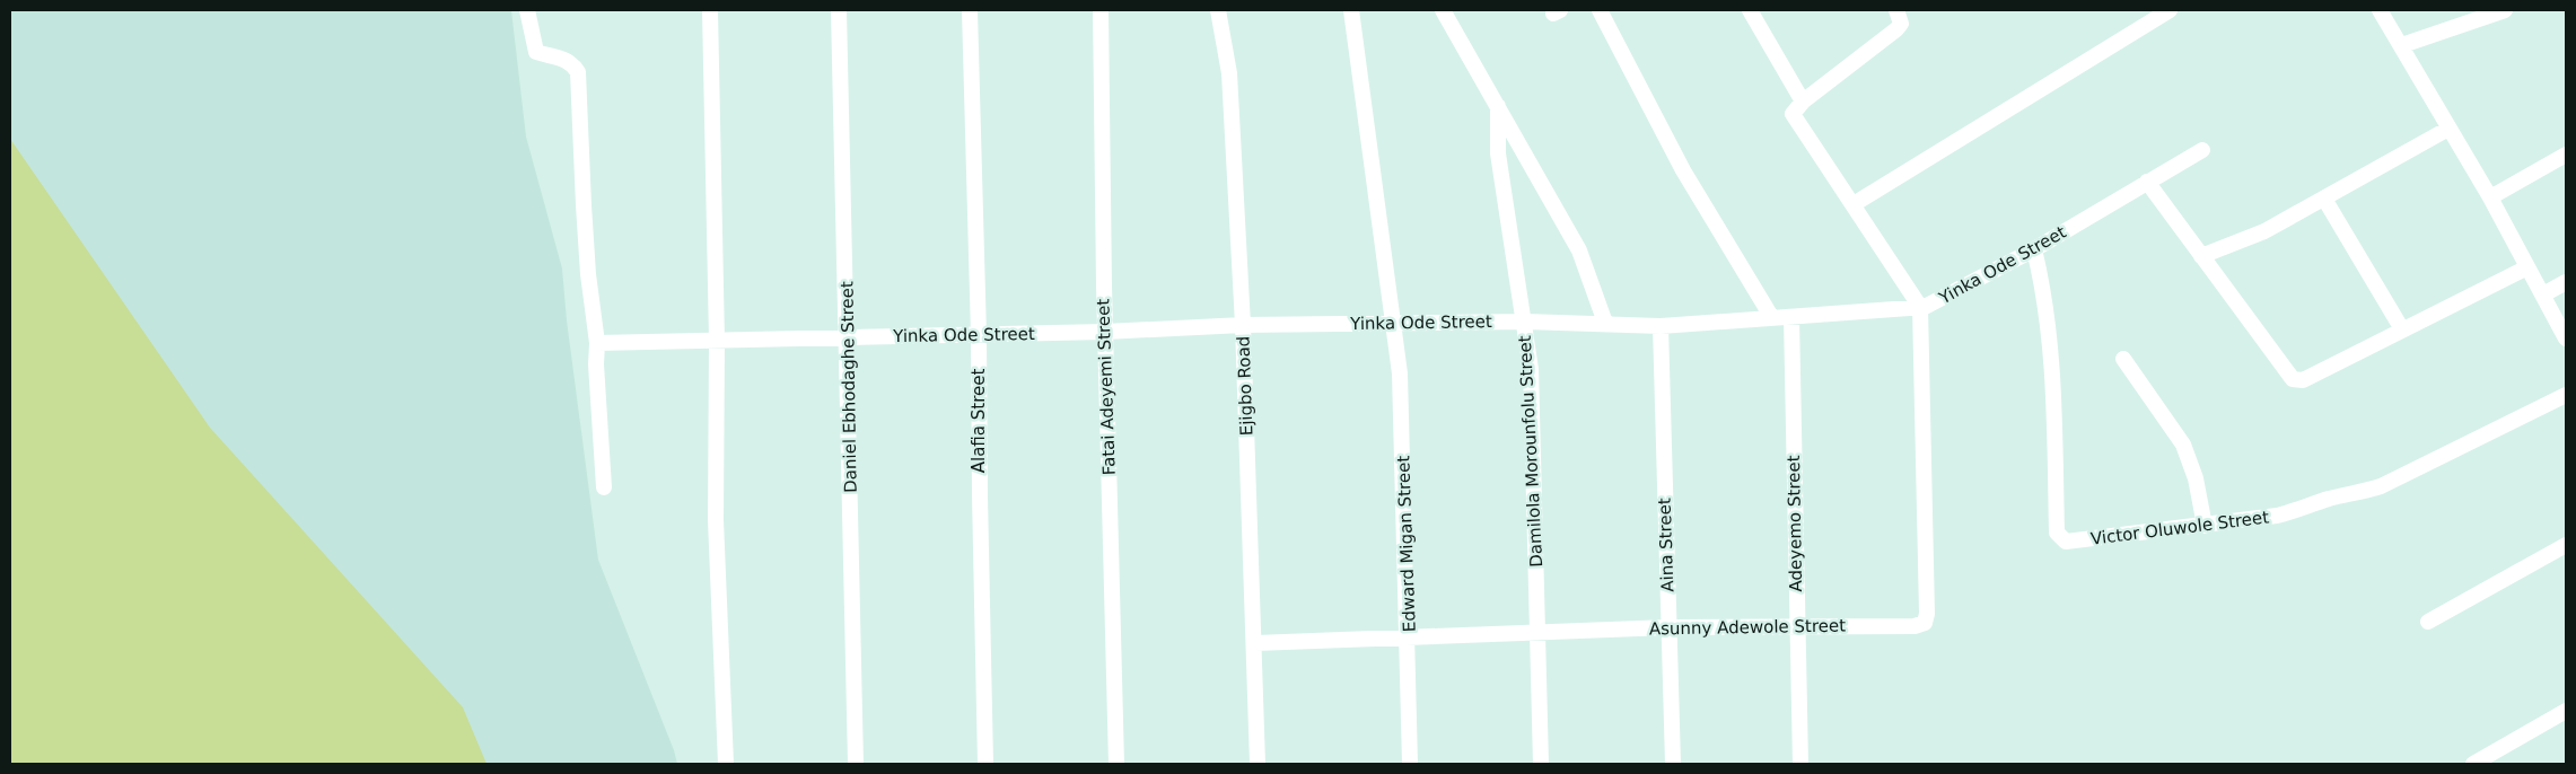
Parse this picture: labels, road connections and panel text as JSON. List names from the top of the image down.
{
  "streets": {
    "street": [
      "Yinka Ode Street",
      "Ejigbo Road",
      "Daniel Ebhodaghe Street",
      "Fatai Adeyemi Street",
      "Alafia Street",
      "Damilola Morounfolu Street",
      "Adeyemo Street",
      "Victor Oluwole Street",
      "Edward Migan Street",
      "Aina Street",
      "Asunny Adewole Street"
    ]
  },
  "crossings": [
    ["Yinka Ode Street", "Ejigbo Road"],
    ["Yinka Ode Street", "Daniel Ebhodaghe Street"],
    ["Yinka Ode Street", "Fatai Adeyemi Street"],
    ["Yinka Ode Street", "Alafia Street"],
    ["Yinka Ode Street", "Damilola Morounfolu Street"],
    ["Yinka Ode Street", "Adeyemo Street"],
    ["Yinka Ode Street", "Victor Oluwole Street"],
    ["Yinka Ode Street", "Edward Migan Street"],
    ["Yinka Ode Street", "Aina Street"],
    ["Yinka Ode Street", "Asunny Adewole Street"],
    ["Ejigbo Road", "Asunny Adewole Street"],
    ["Damilola Morounfolu Street", "Asunny Adewole Street"],
    ["Adeyemo Street", "Asunny Adewole Street"],
    ["Edward Migan Street", "Asunny Adewole Street"],
    ["Aina Street", "Asunny Adewole Street"]
  ]
}
